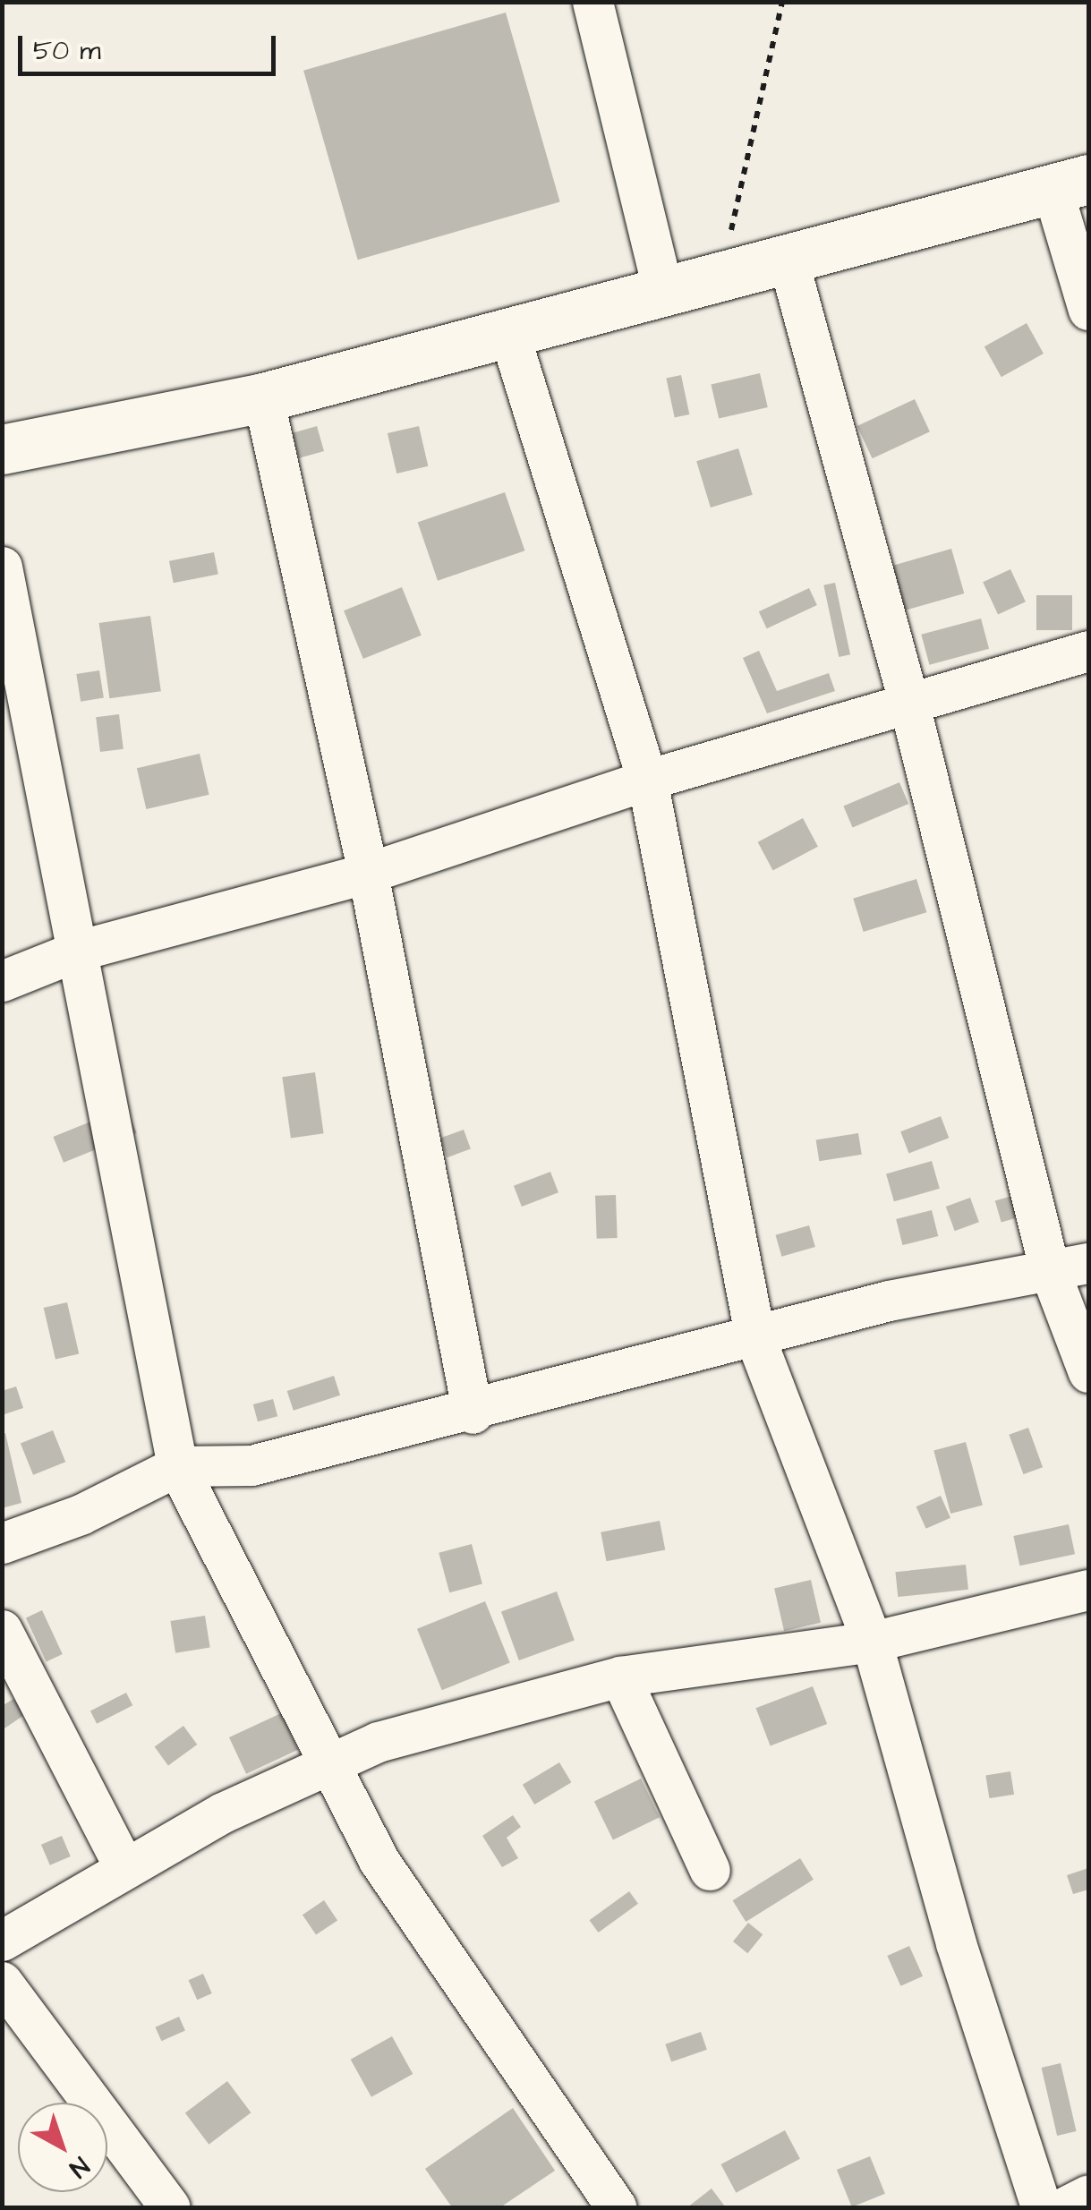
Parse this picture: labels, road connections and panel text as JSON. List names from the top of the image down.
{
  "scale_bar": "50 m",
  "north": "bottom right"
}
